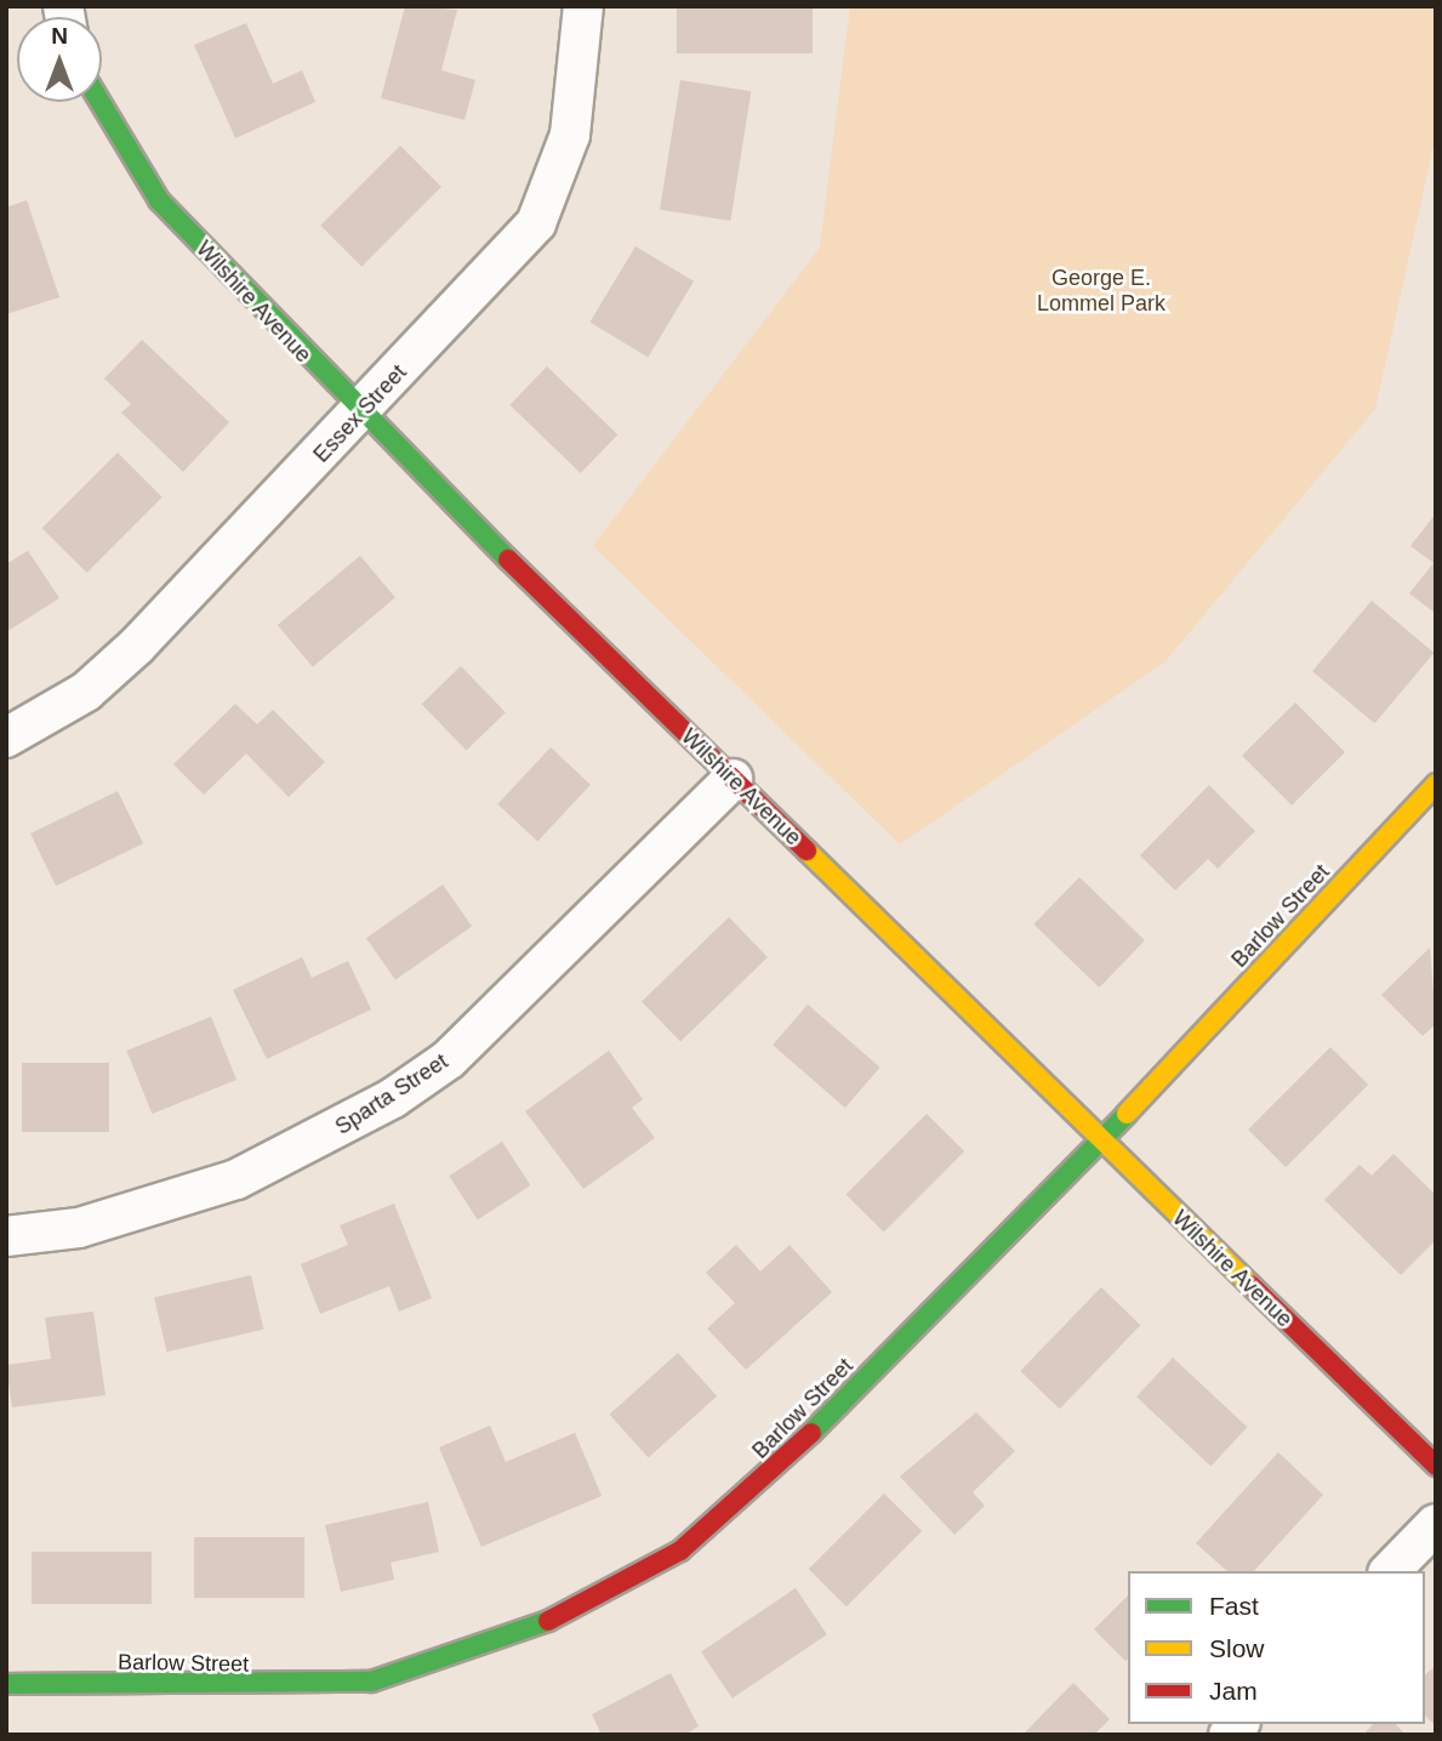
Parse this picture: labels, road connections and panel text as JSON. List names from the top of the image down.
{
  "streets": {
    "street": [
      "Wilshire Avenue",
      "Essex Street",
      "Barlow Street",
      "Sparta Street"
    ]
  },
  "crossings": [
    ["Wilshire Avenue", "Essex Street"],
    ["Wilshire Avenue", "Barlow Street"],
    ["Wilshire Avenue", "Sparta Street"]
  ],
  "parks": ["George E. Lommel Park"],
  "legend": ["Fast", "Slow", "Jam"],
  "north": "top"
}
